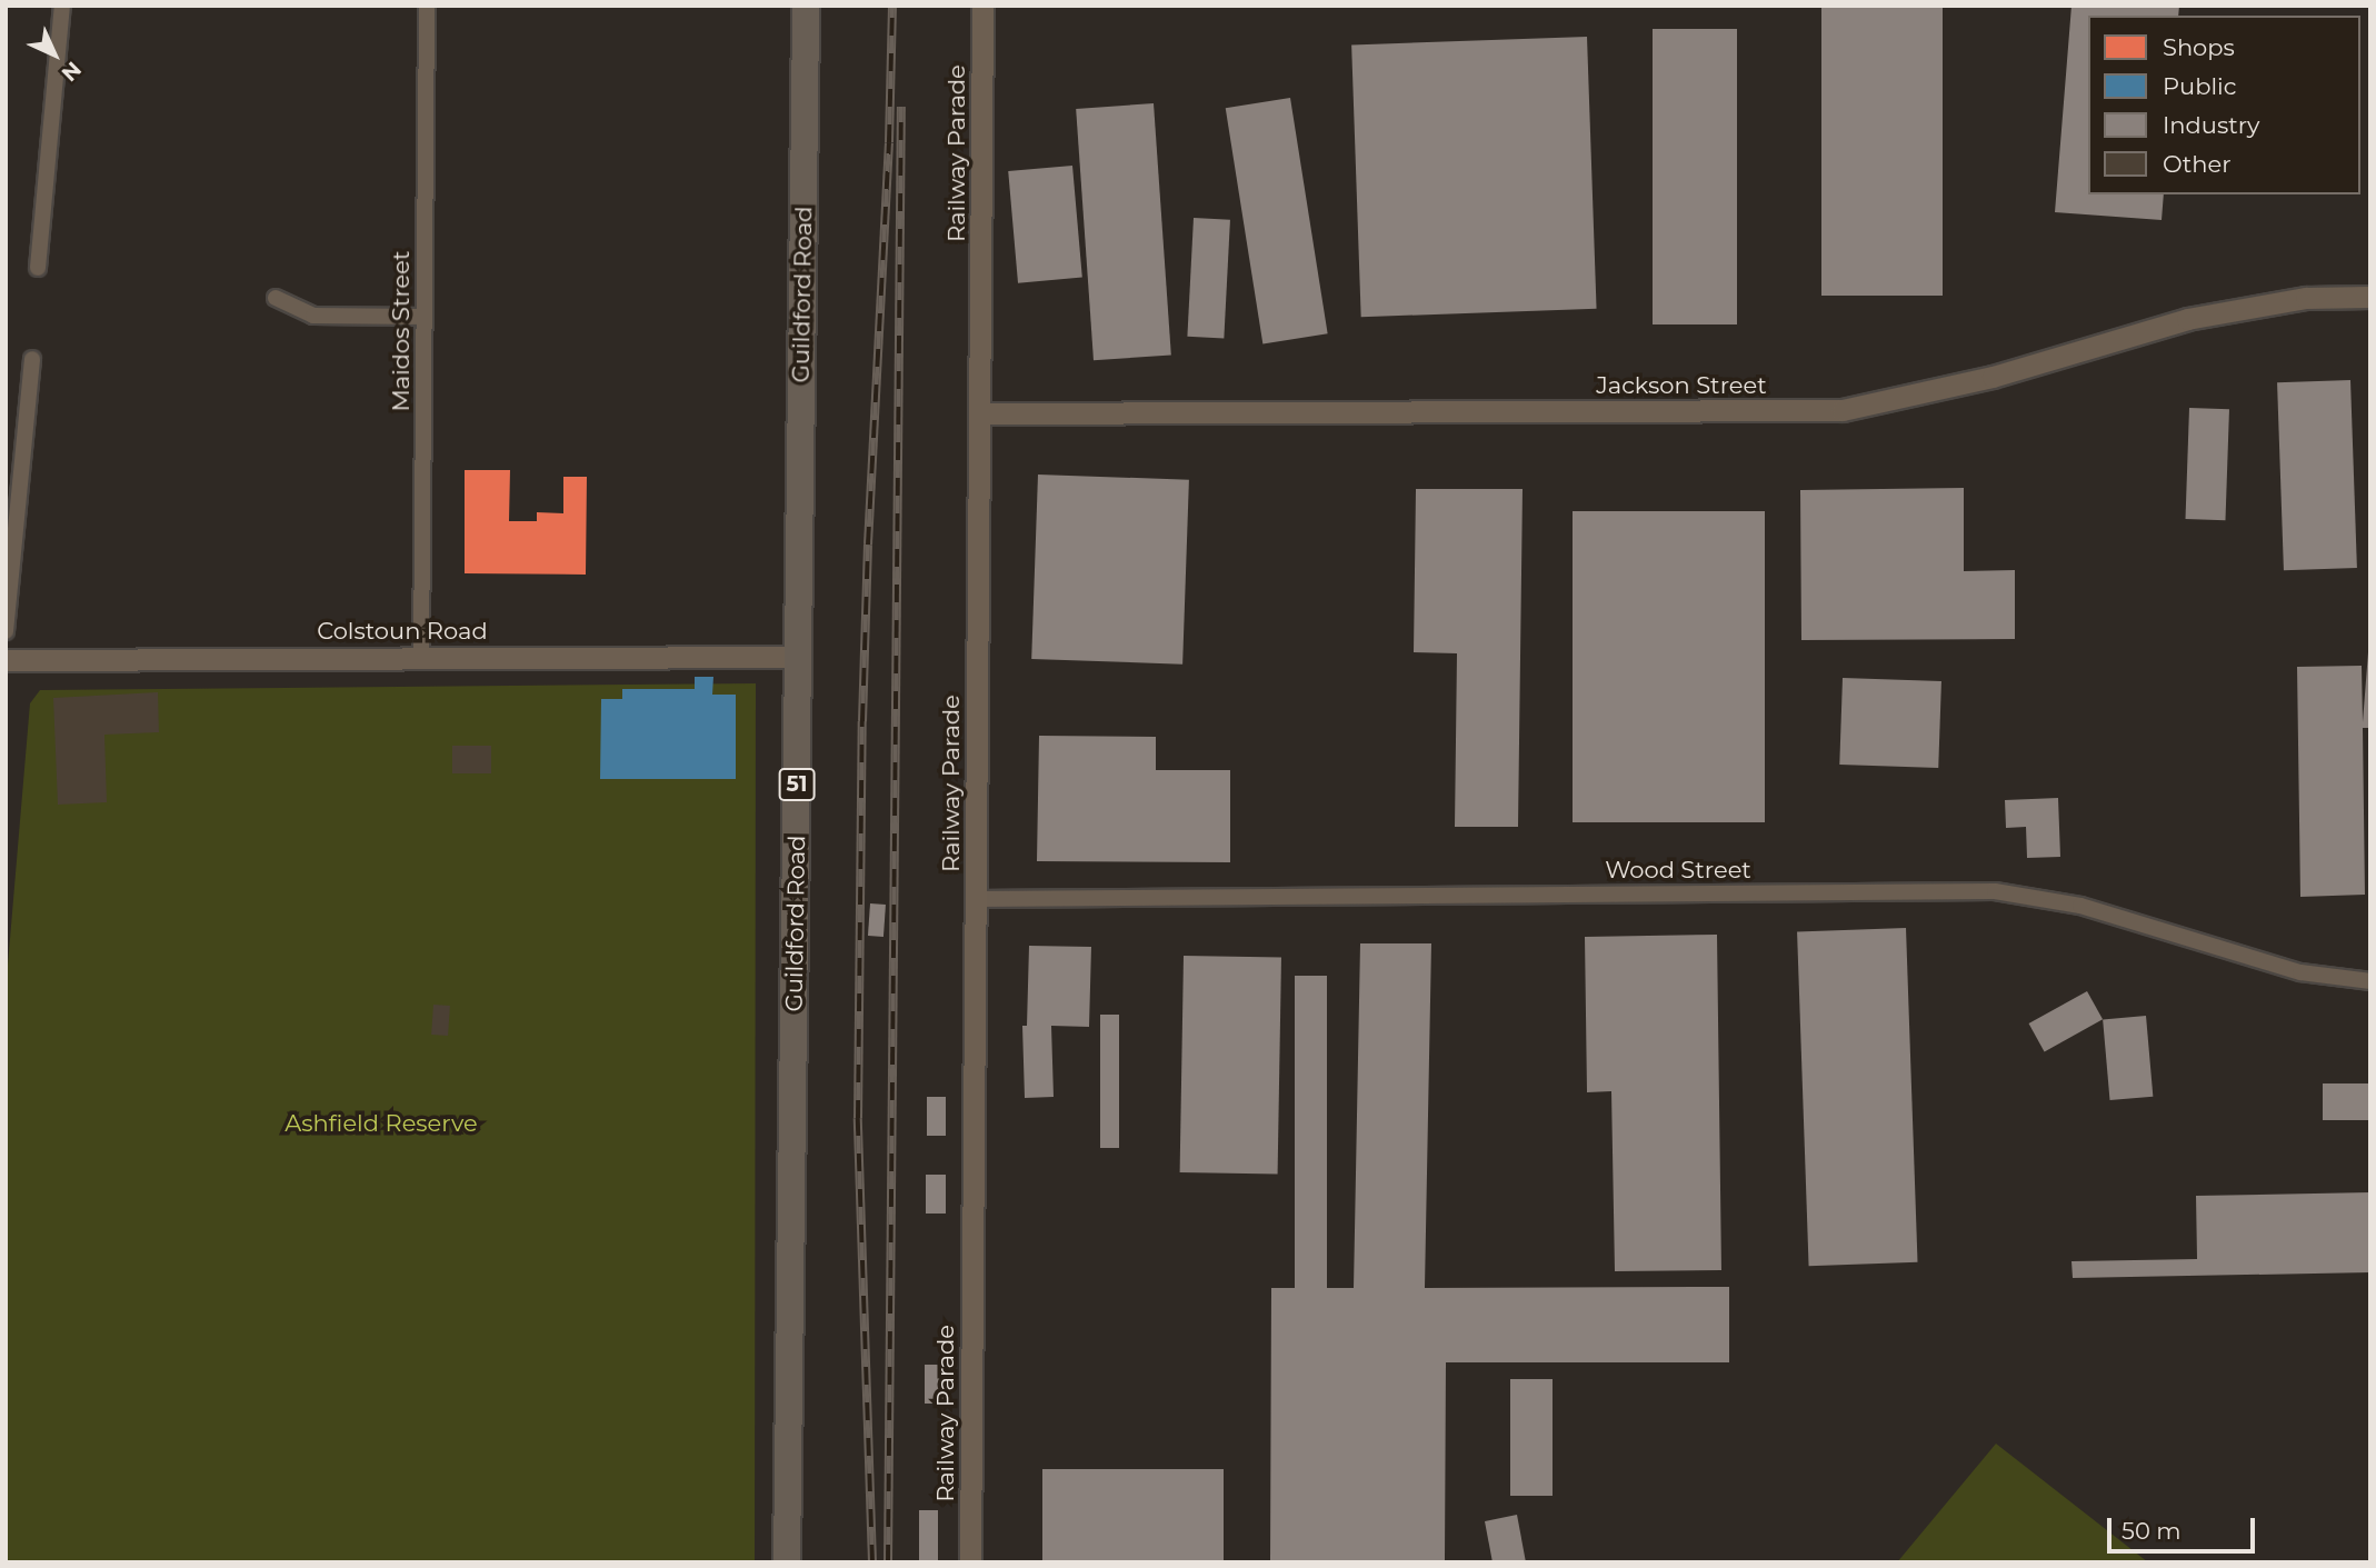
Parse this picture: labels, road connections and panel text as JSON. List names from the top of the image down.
{
  "streets": {
    "highway": ["Guildford Road", "51"],
    "street": [
      "Railway Parade",
      "Maidos Street",
      "Jackson Street",
      "Colstoun Road",
      "Wood Street"
    ]
  },
  "crossings": [
    ["Railway Parade", "Jackson Street"],
    ["Railway Parade", "Wood Street"],
    ["Guildford Road", "Colstoun Road"],
    ["Maidos Street", "Colstoun Road"]
  ],
  "parks": ["Ashfield Reserve"],
  "legend": [
    "Shops",
    "Public",
    "Industry",
    "Other"
  ],
  "scale_bar": "50 m",
  "north": "bottom right"
}
